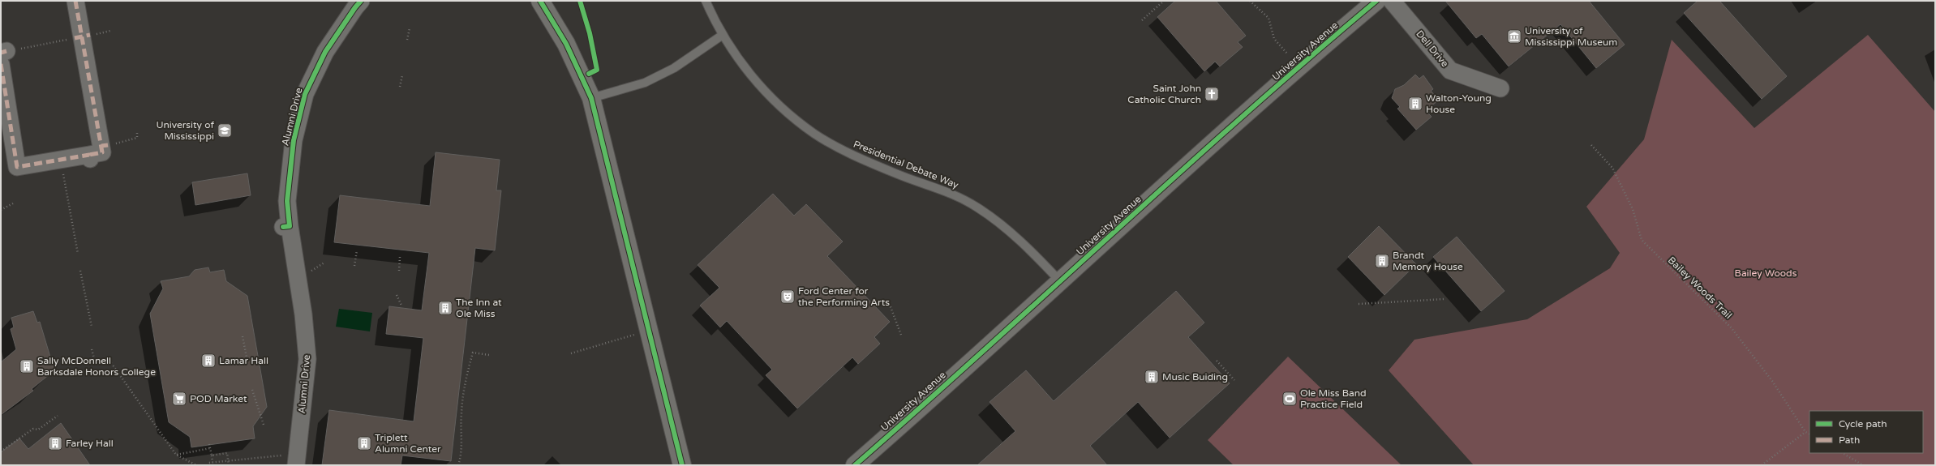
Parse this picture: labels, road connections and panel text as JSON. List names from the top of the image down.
{
  "streets": {
    "street": ["Dell Drive", "University Avenue", "Alumni Drive"],
    "lane": ["Presidential Debate Way"],
    "path": ["Bailey Woods Trail"]
  },
  "crossings": [
    ["University Avenue", "Presidential Debate Way"]
  ],
  "parks": ["Bailey Woods"],
  "places": {
    "museum": ["University of Mississippi Museum"],
    "church": ["Saint John Catholic Church"],
    "building": [
      "Walton-Young House",
      "Brandt Memory House",
      "The Inn at Ole Miss",
      "Lamar Hall",
      "Sally McDonnell Barksdale Honors College",
      "Music Buiding",
      "Farley Hall",
      "Triplett Alumni Center"
    ],
    "school or university": ["University of Mississippi"],
    "theatre": ["Ford Center for the Performing Arts"],
    "supermarket": ["POD Market"],
    "sports": ["Ole Miss Band Practice Field"]
  },
  "legend": ["Cycle path", "Path"]
}
